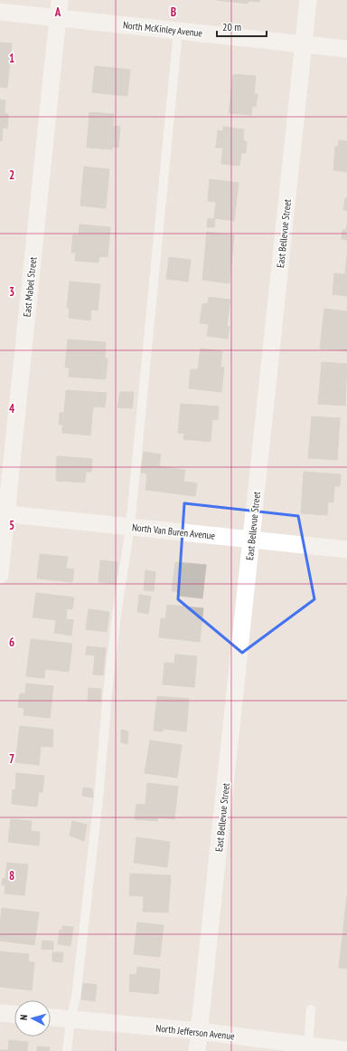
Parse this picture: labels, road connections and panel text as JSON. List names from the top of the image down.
{
  "streets": {
    "street": [
      "North McKinley Avenue",
      "East Bellevue Street",
      "East Mabel Street",
      "North Van Buren Avenue",
      "North Jefferson Avenue"
    ]
  },
  "crossings": [
    ["North McKinley Avenue", "East Bellevue Street"],
    ["North McKinley Avenue", "East Mabel Street"],
    ["East Bellevue Street", "North Van Buren Avenue"],
    ["East Bellevue Street", "North Jefferson Avenue"],
    ["East Mabel Street", "North Van Buren Avenue"]
  ],
  "scale_bar": "20 m",
  "north": "left",
  "grid": {
    "columns": ["A", "B"],
    "rows": [
      "1",
      "2",
      "3",
      "4",
      "5",
      "6",
      "7",
      "8"
    ]
  }
}
